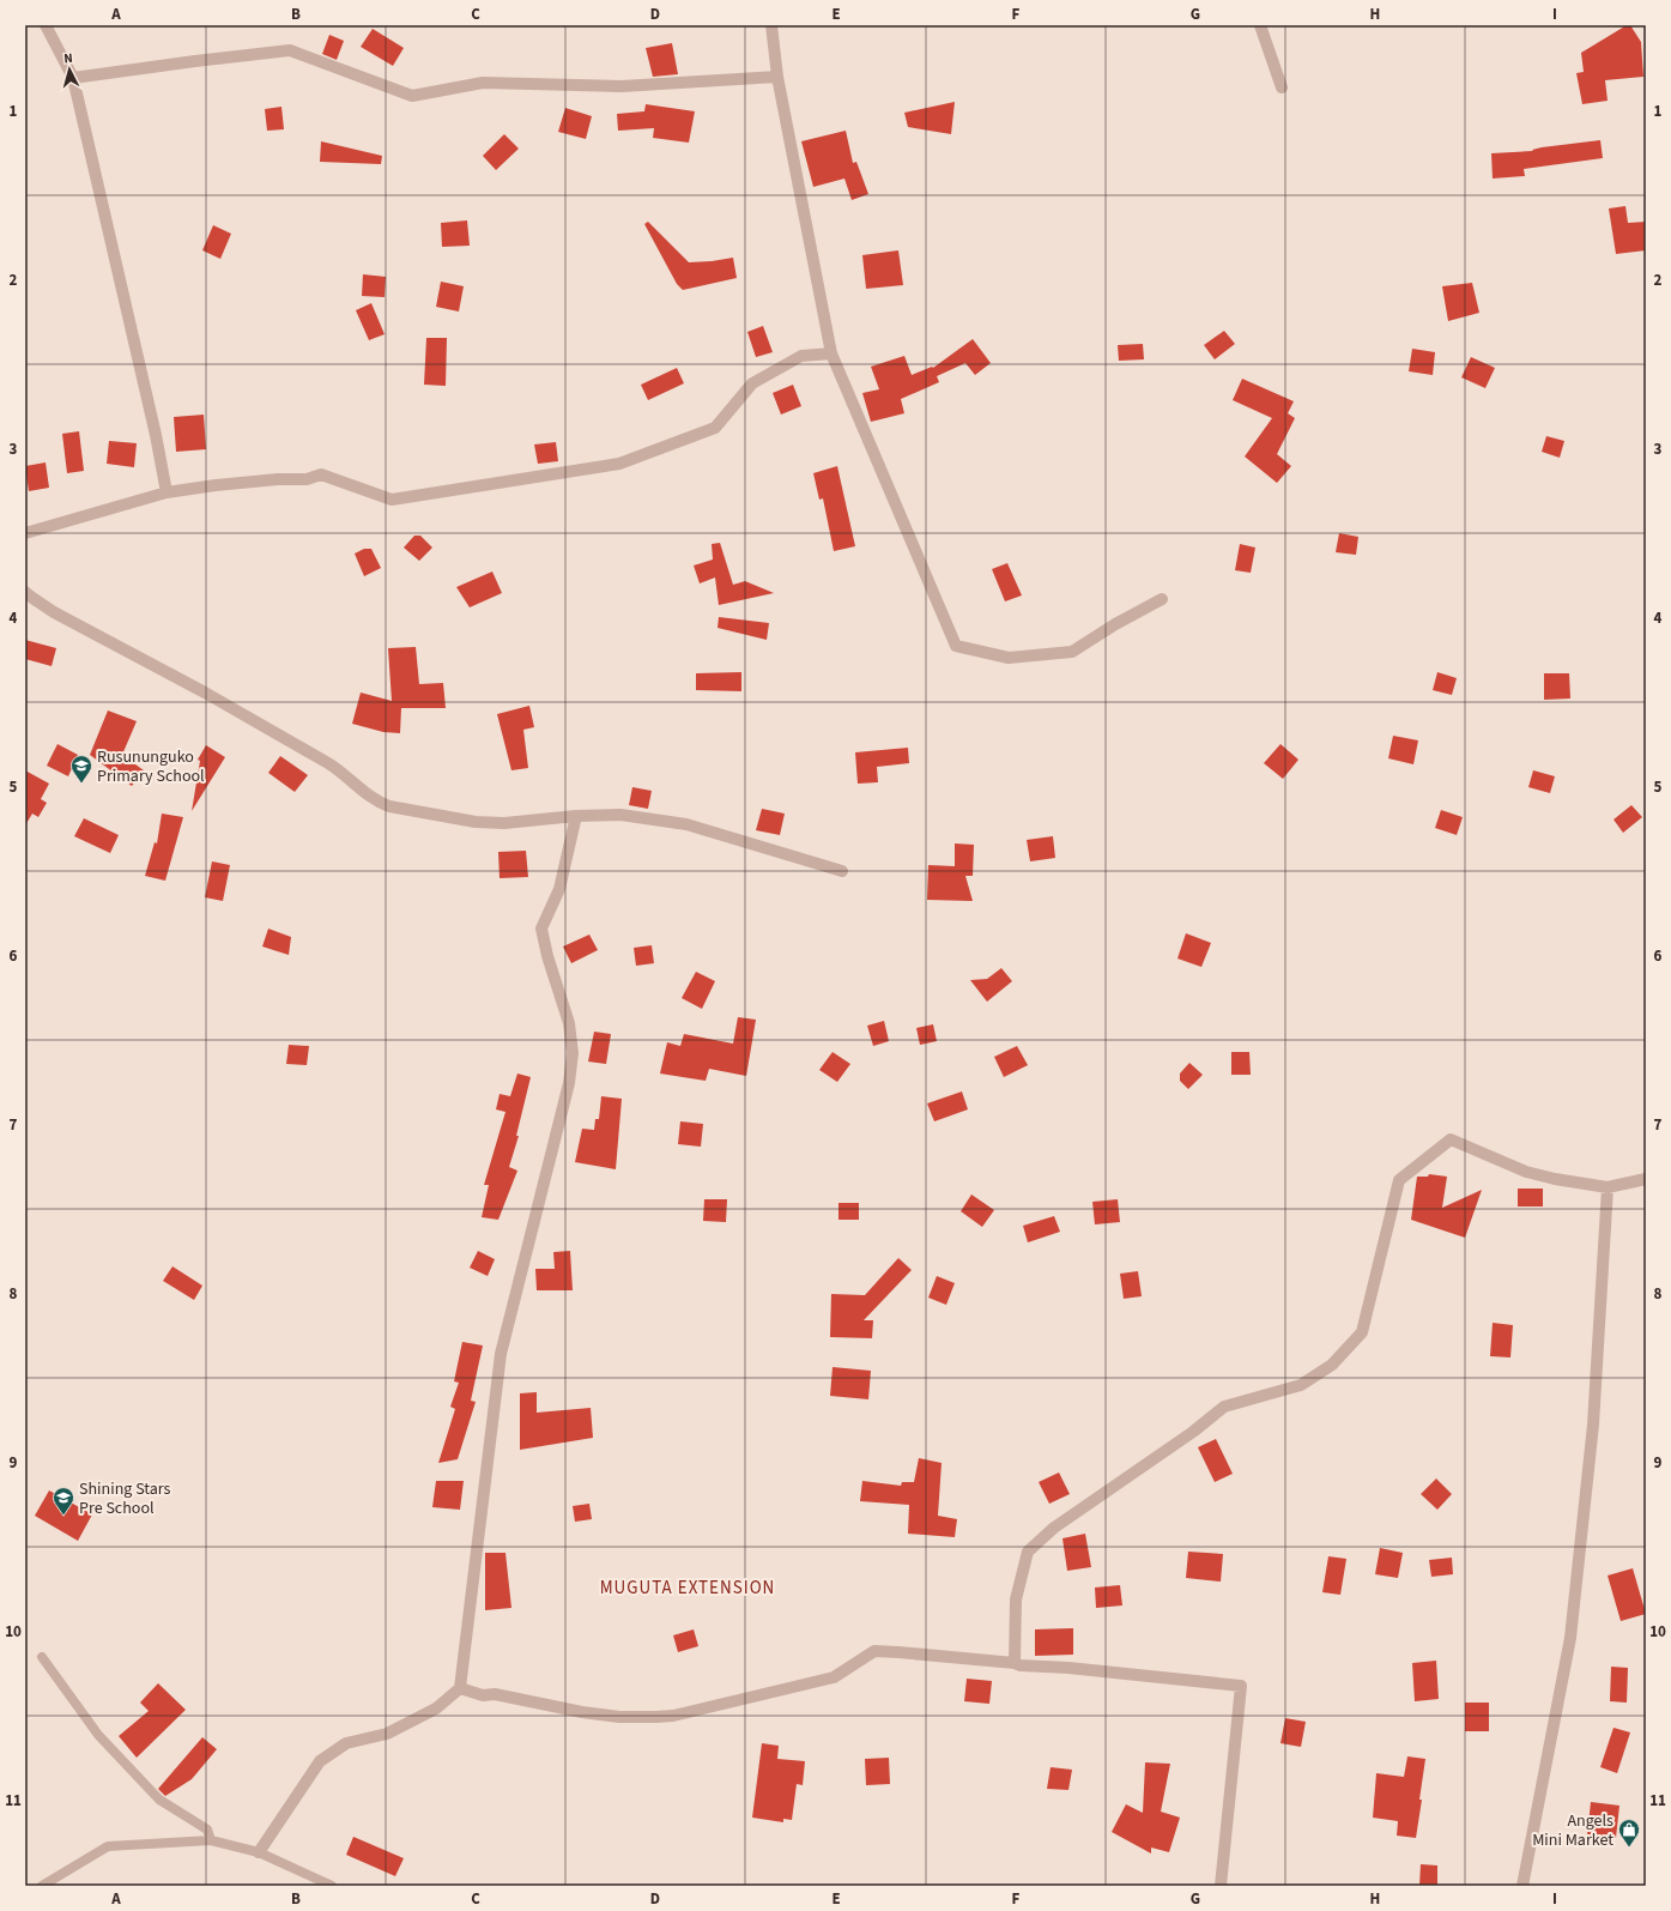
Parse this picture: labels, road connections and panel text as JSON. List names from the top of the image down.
{
  "districts": ["MUGUTA EXTENSION"],
  "places": {
    "school or university": ["Rusununguko Primary School", "Shining Stars Pre School"],
    "shop": ["Angels Mini Market"]
  },
  "north": "top",
  "grid": {
    "columns": [
      "A",
      "B",
      "C",
      "D",
      "E",
      "F",
      "G",
      "H",
      "I"
    ],
    "rows": [
      "1",
      "2",
      "3",
      "4",
      "5",
      "6",
      "7",
      "8",
      "9",
      "10",
      "11"
    ]
  }
}
